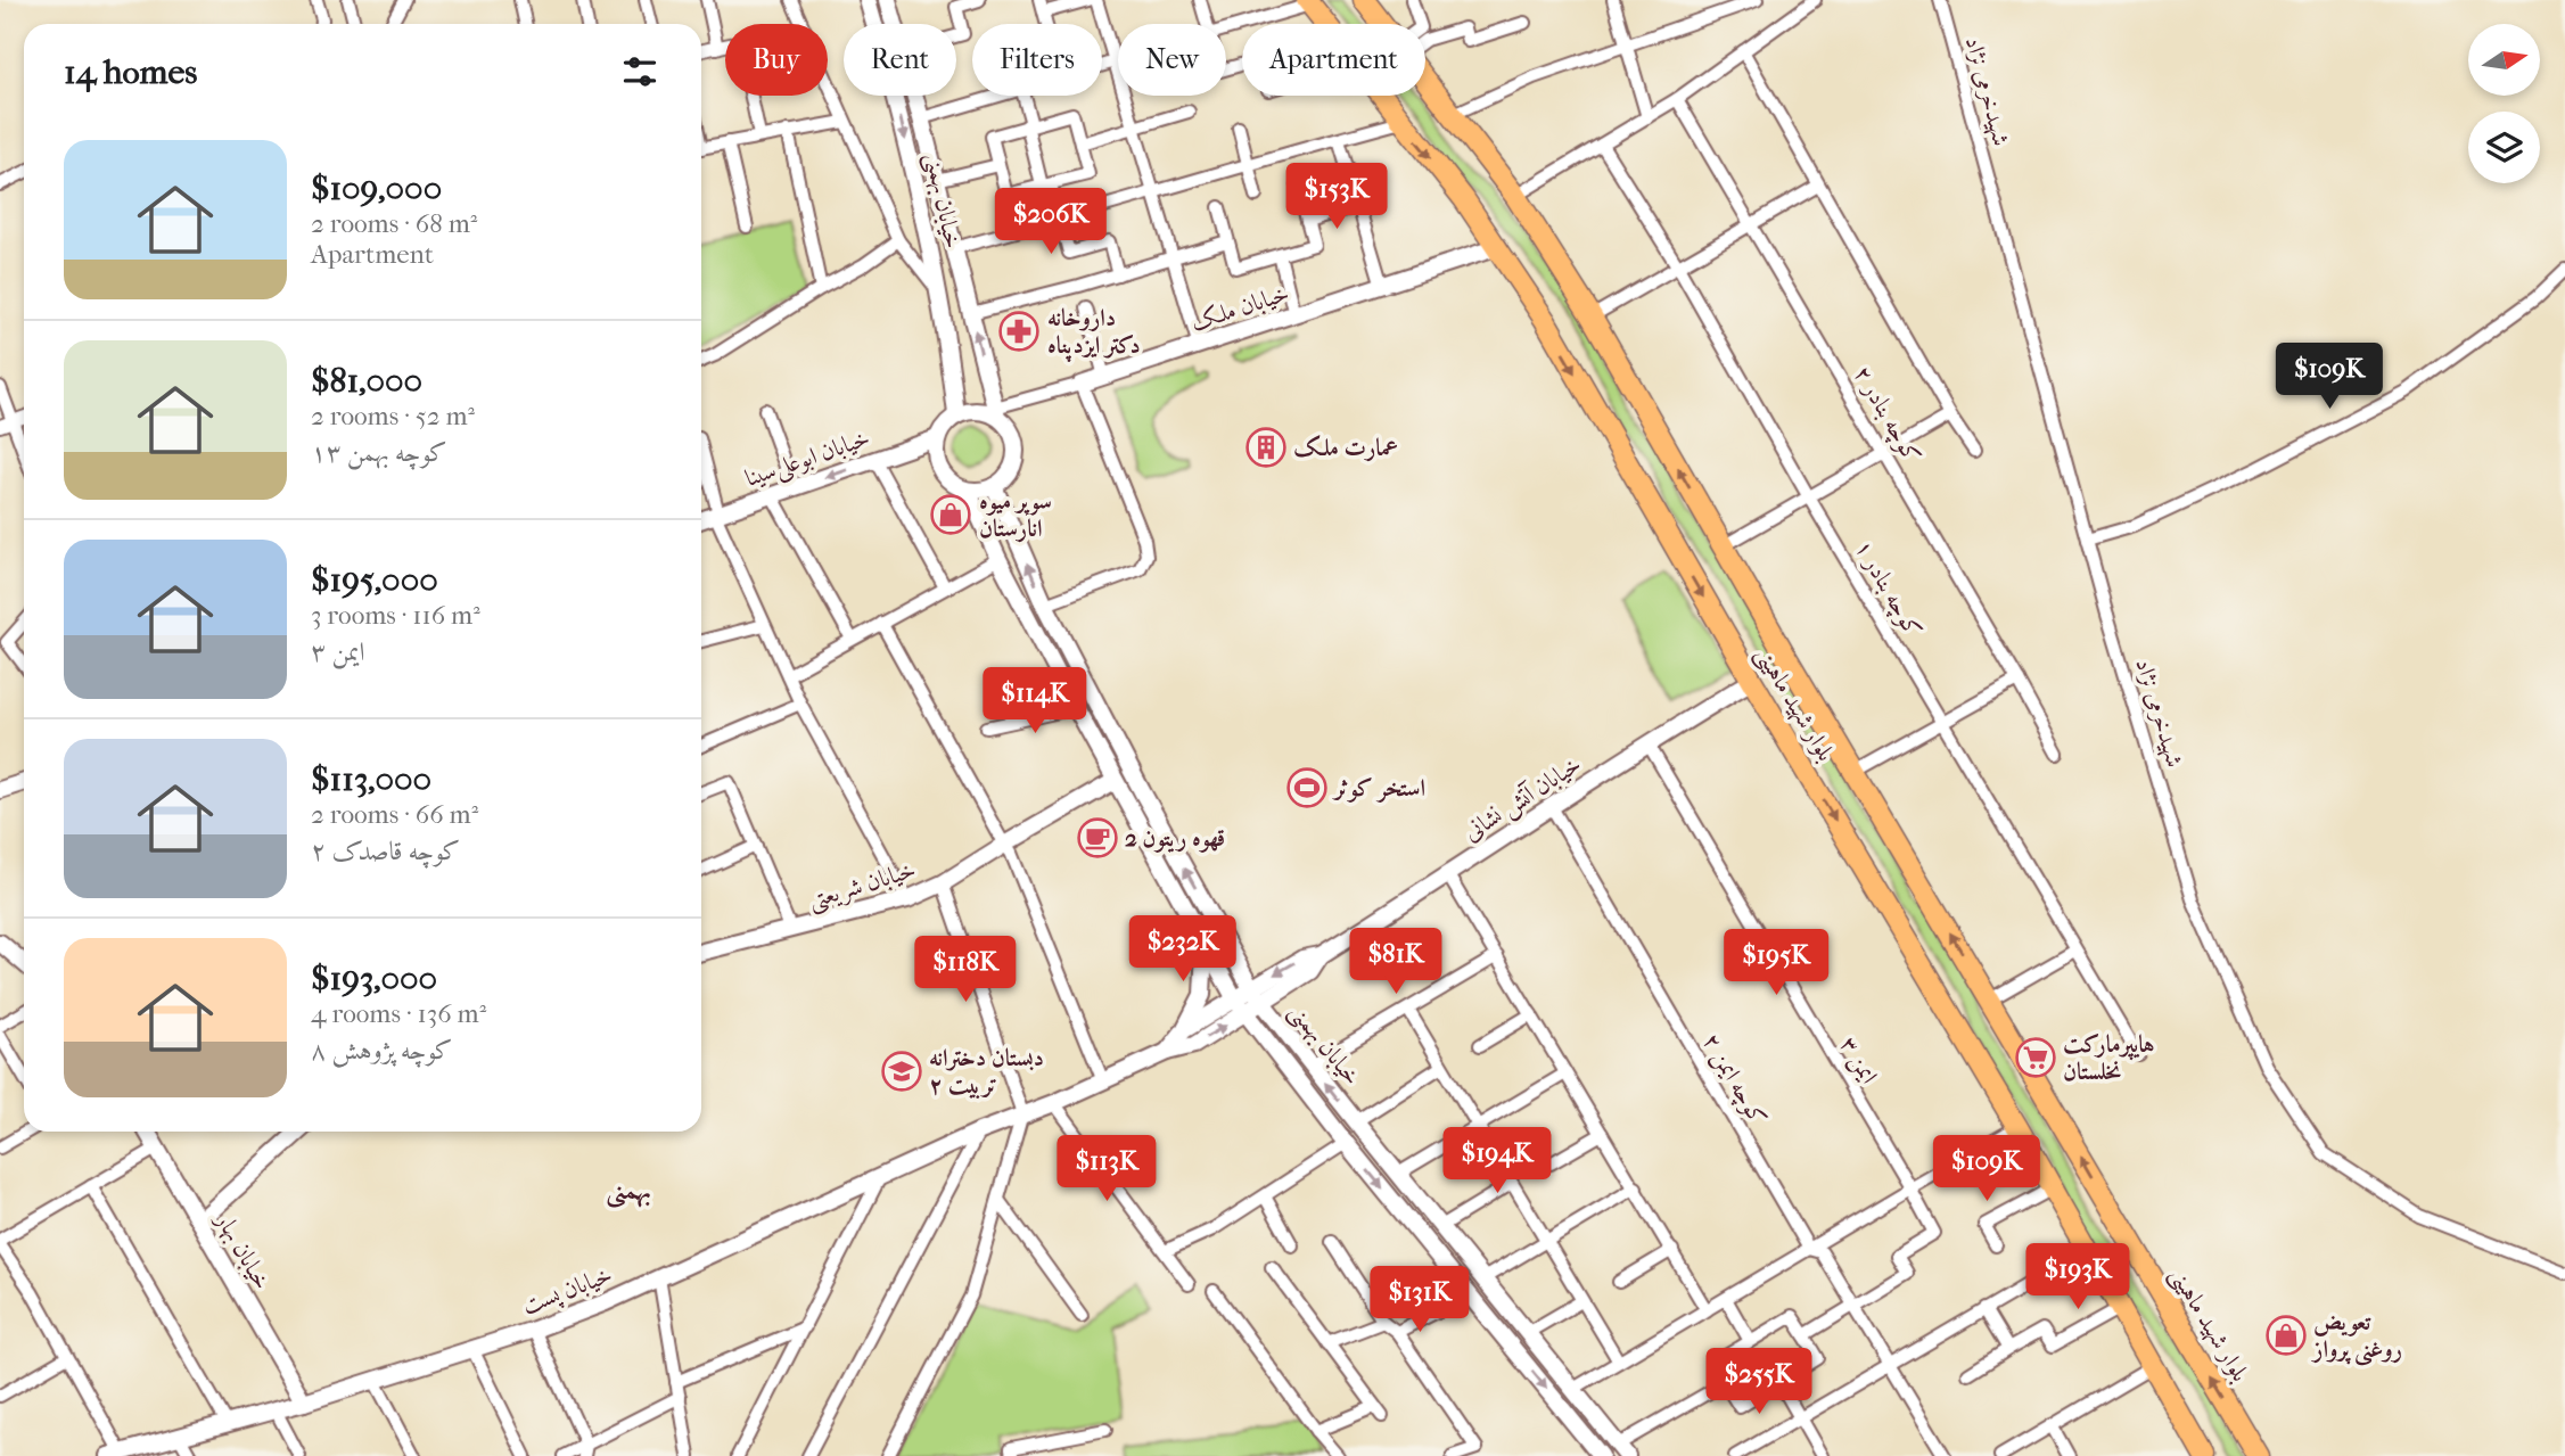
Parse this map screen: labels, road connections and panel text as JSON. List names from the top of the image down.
{
  "streets": {
    "main road": ["بلوار شهید ماهینی"],
    "street": [
      "شهیدخرمی نژاد",
      "خیابان بهمنی",
      "خیابان ملک",
      "کوچه بنادر ۲",
      "خیابان ابوعلی‌سینا",
      "کوچه بنادر ۱",
      "خیابان آتش نشانی",
      "خیابان شریعتی",
      "ایمن ۳",
      "کوچه ایمن ۲",
      "خیابان بهار",
      "خیابان پست"
    ]
  },
  "crossings": [
    ["خیابان بهمنی", "خیابان ملک"],
    ["خیابان بهمنی", "خیابان ابوعلی‌سینا"],
    ["خیابان بهمنی", "خیابان آتش نشانی"],
    ["خیابان بهمنی", "خیابان شریعتی"],
    ["خیابان ملک", "خیابان ابوعلی‌سینا"],
    ["خیابان ملک", "بلوار شهید ماهینی"],
    ["بلوار شهید ماهینی", "خیابان آتش نشانی"],
    ["خیابان آتش نشانی", "ایمن ۳"],
    ["خیابان آتش نشانی", "کوچه ایمن ۲"],
    ["ایمن ۳", "کوچه ایمن ۲"],
    ["خیابان بهار", "خیابان پست"]
  ],
  "districts": ["بهمنی"],
  "places": {
    "pharmacy": ["داروخانه دکتر ایزدپناه"],
    "building": ["عمارت ملک"],
    "shop": ["سوپر میوه انارستان", "تعویض روغنی پرواز"],
    "sports": ["استخر کوثر"],
    "cafe": ["قهوه ریتون 2"],
    "supermarket": ["هایپرمارکت نخلستان"],
    "school or university": ["دبستان دخترانه تربیت ۲"]
  },
  "north": "right",
  "page": {
    "chip": [
      "Buy",
      "Rent",
      "Filters",
      "New",
      "Apartment"
    ],
    "heading": "14 homes",
    "list": [
      {
        "name": "$109,000",
        "note": "2 rooms · 68 m² · Apartment"
      },
      {
        "name": "$81,000",
        "note": "2 rooms · 52 m² · کوچه بهمن ۱۳"
      },
      {
        "name": "$195,000",
        "note": "3 rooms · 116 m² · ایمن ۳"
      },
      {
        "name": "$113,000",
        "note": "2 rooms · 66 m² · کوچه قاصدک ۲"
      },
      {
        "name": "$193,000",
        "note": "4 rooms · 136 m² · کوچه پژوهش ۸"
      }
    ],
    "price": [
      "$153K",
      "$206K",
      "$109K",
      "$114K",
      "$232K",
      "$81K",
      "$195K",
      "$118K",
      "$194K",
      "$113K",
      "$109K",
      "$193K",
      "$131K",
      "$255K"
    ]
  }
}
